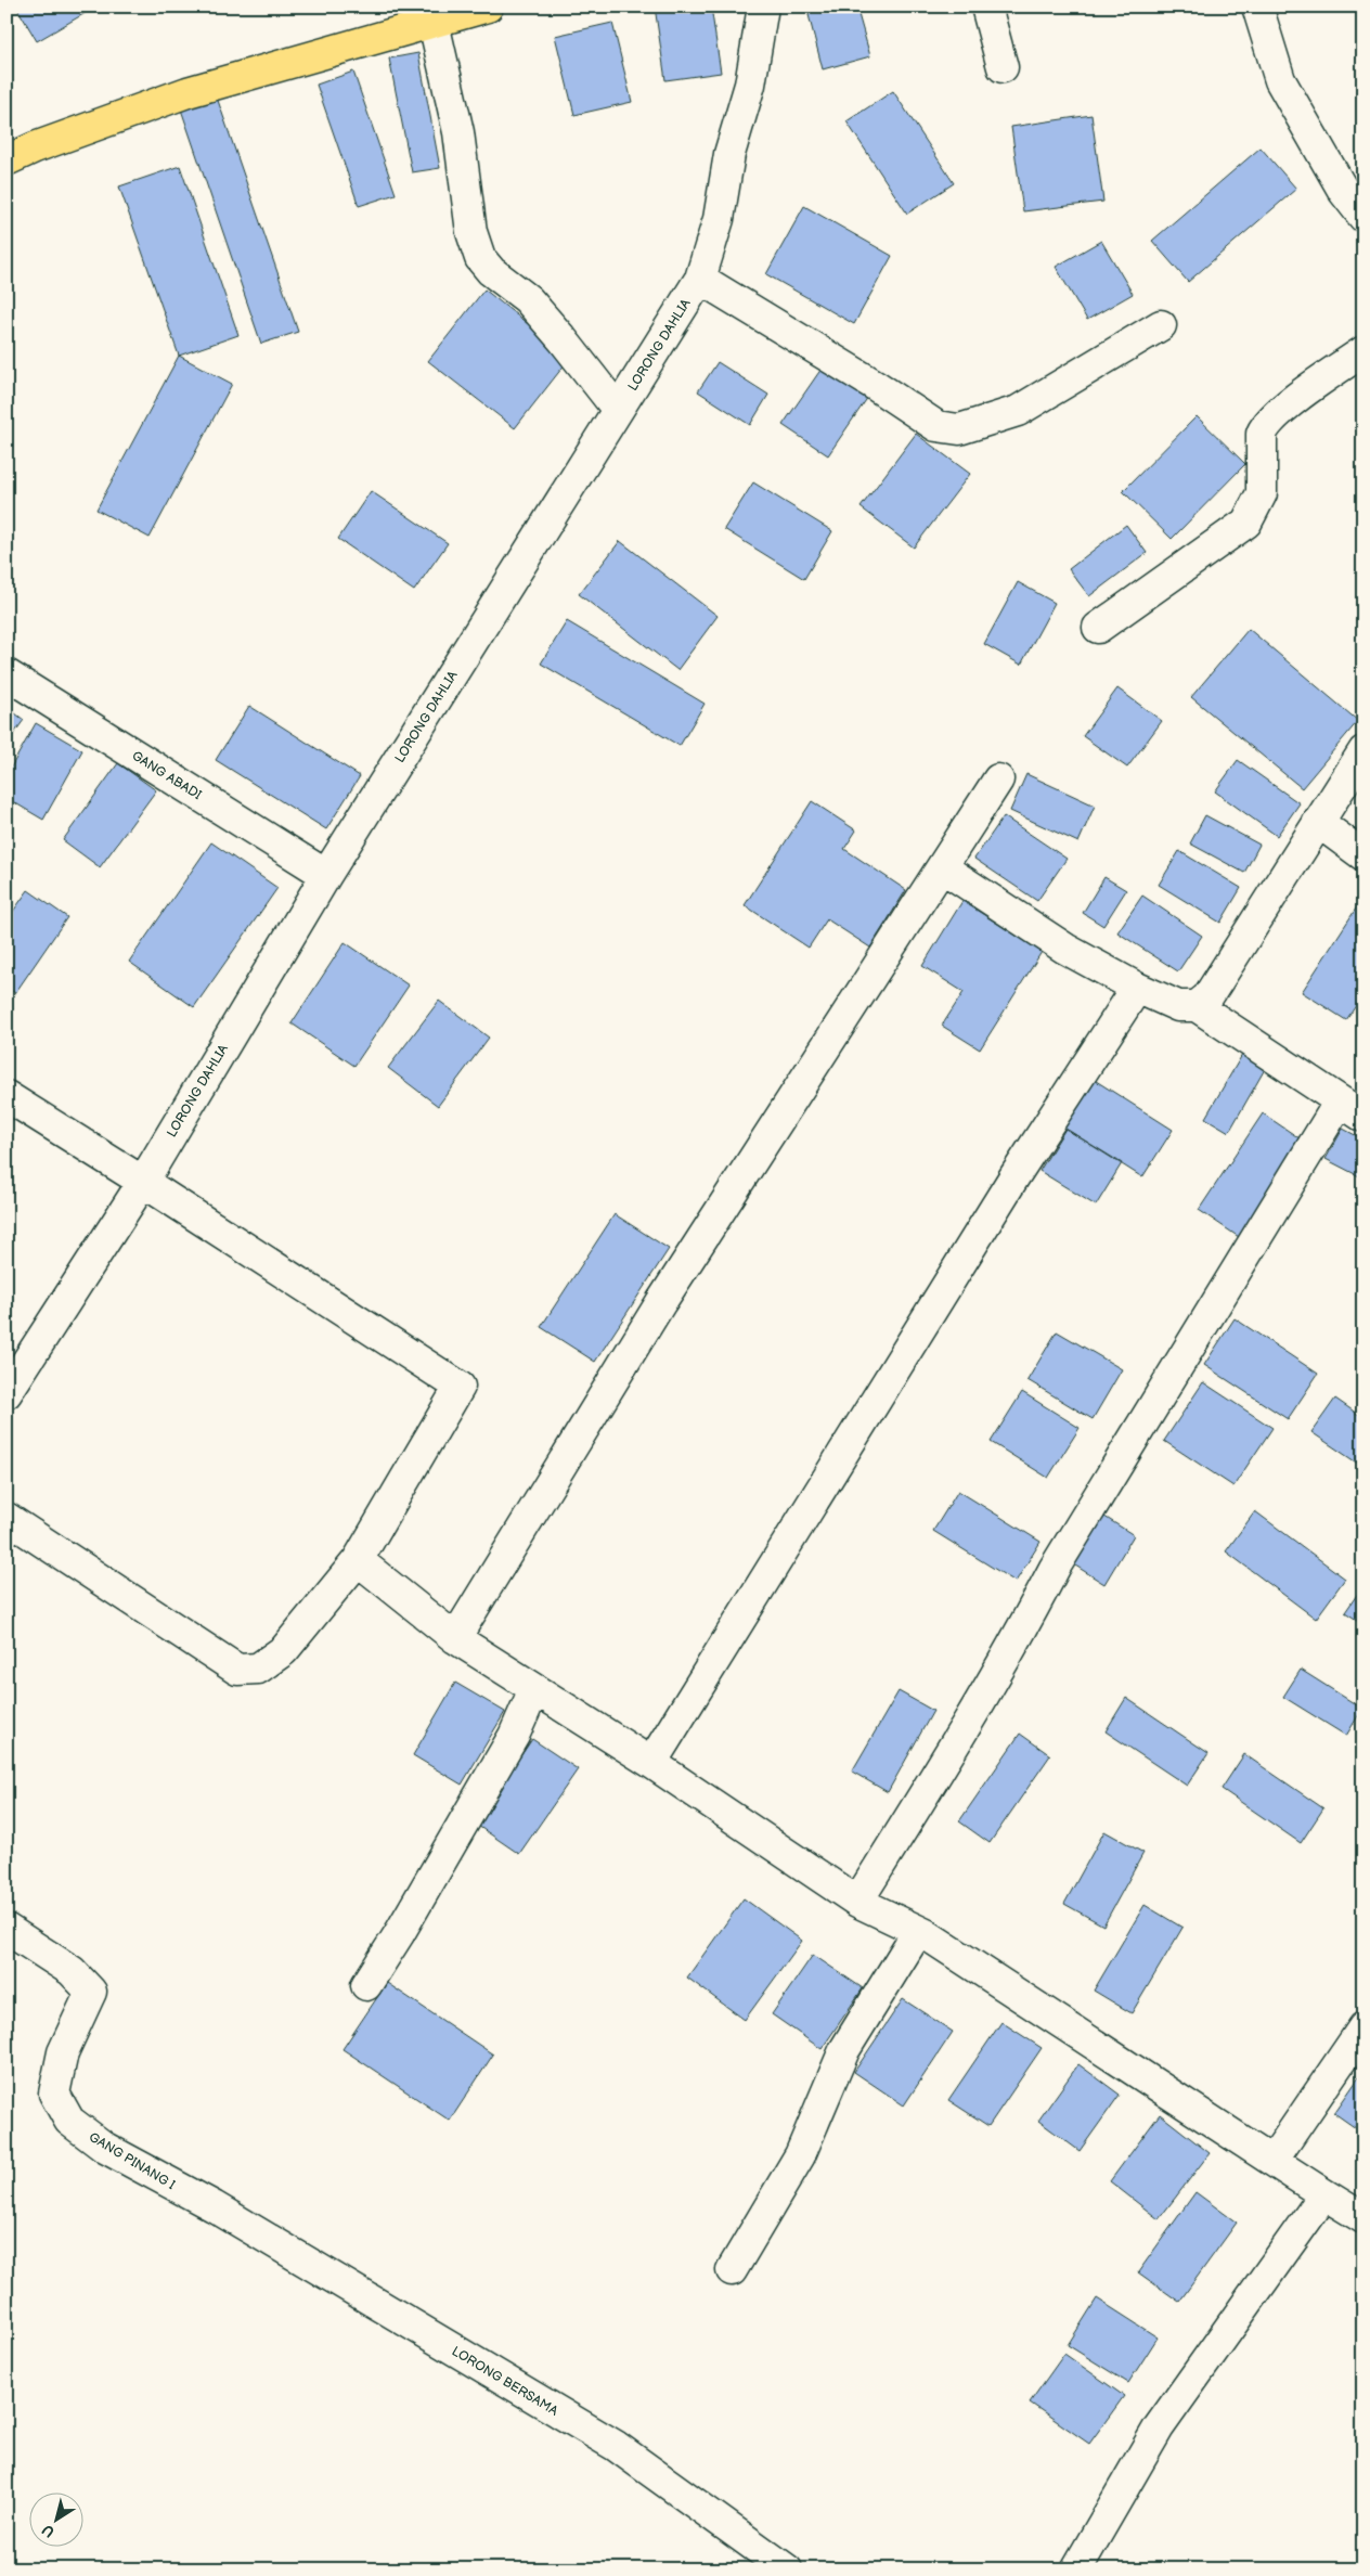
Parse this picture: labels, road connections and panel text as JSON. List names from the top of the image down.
{
  "streets": {
    "street": [
      "LORONG DAHLIA",
      "GANG ABADI",
      "GANG PINANG I",
      "LORONG BERSAMA"
    ]
  },
  "crossings": [
    ["LORONG DAHLIA", "GANG ABADI"],
    ["GANG PINANG I", "LORONG BERSAMA"]
  ],
  "north": "bottom left"
}
